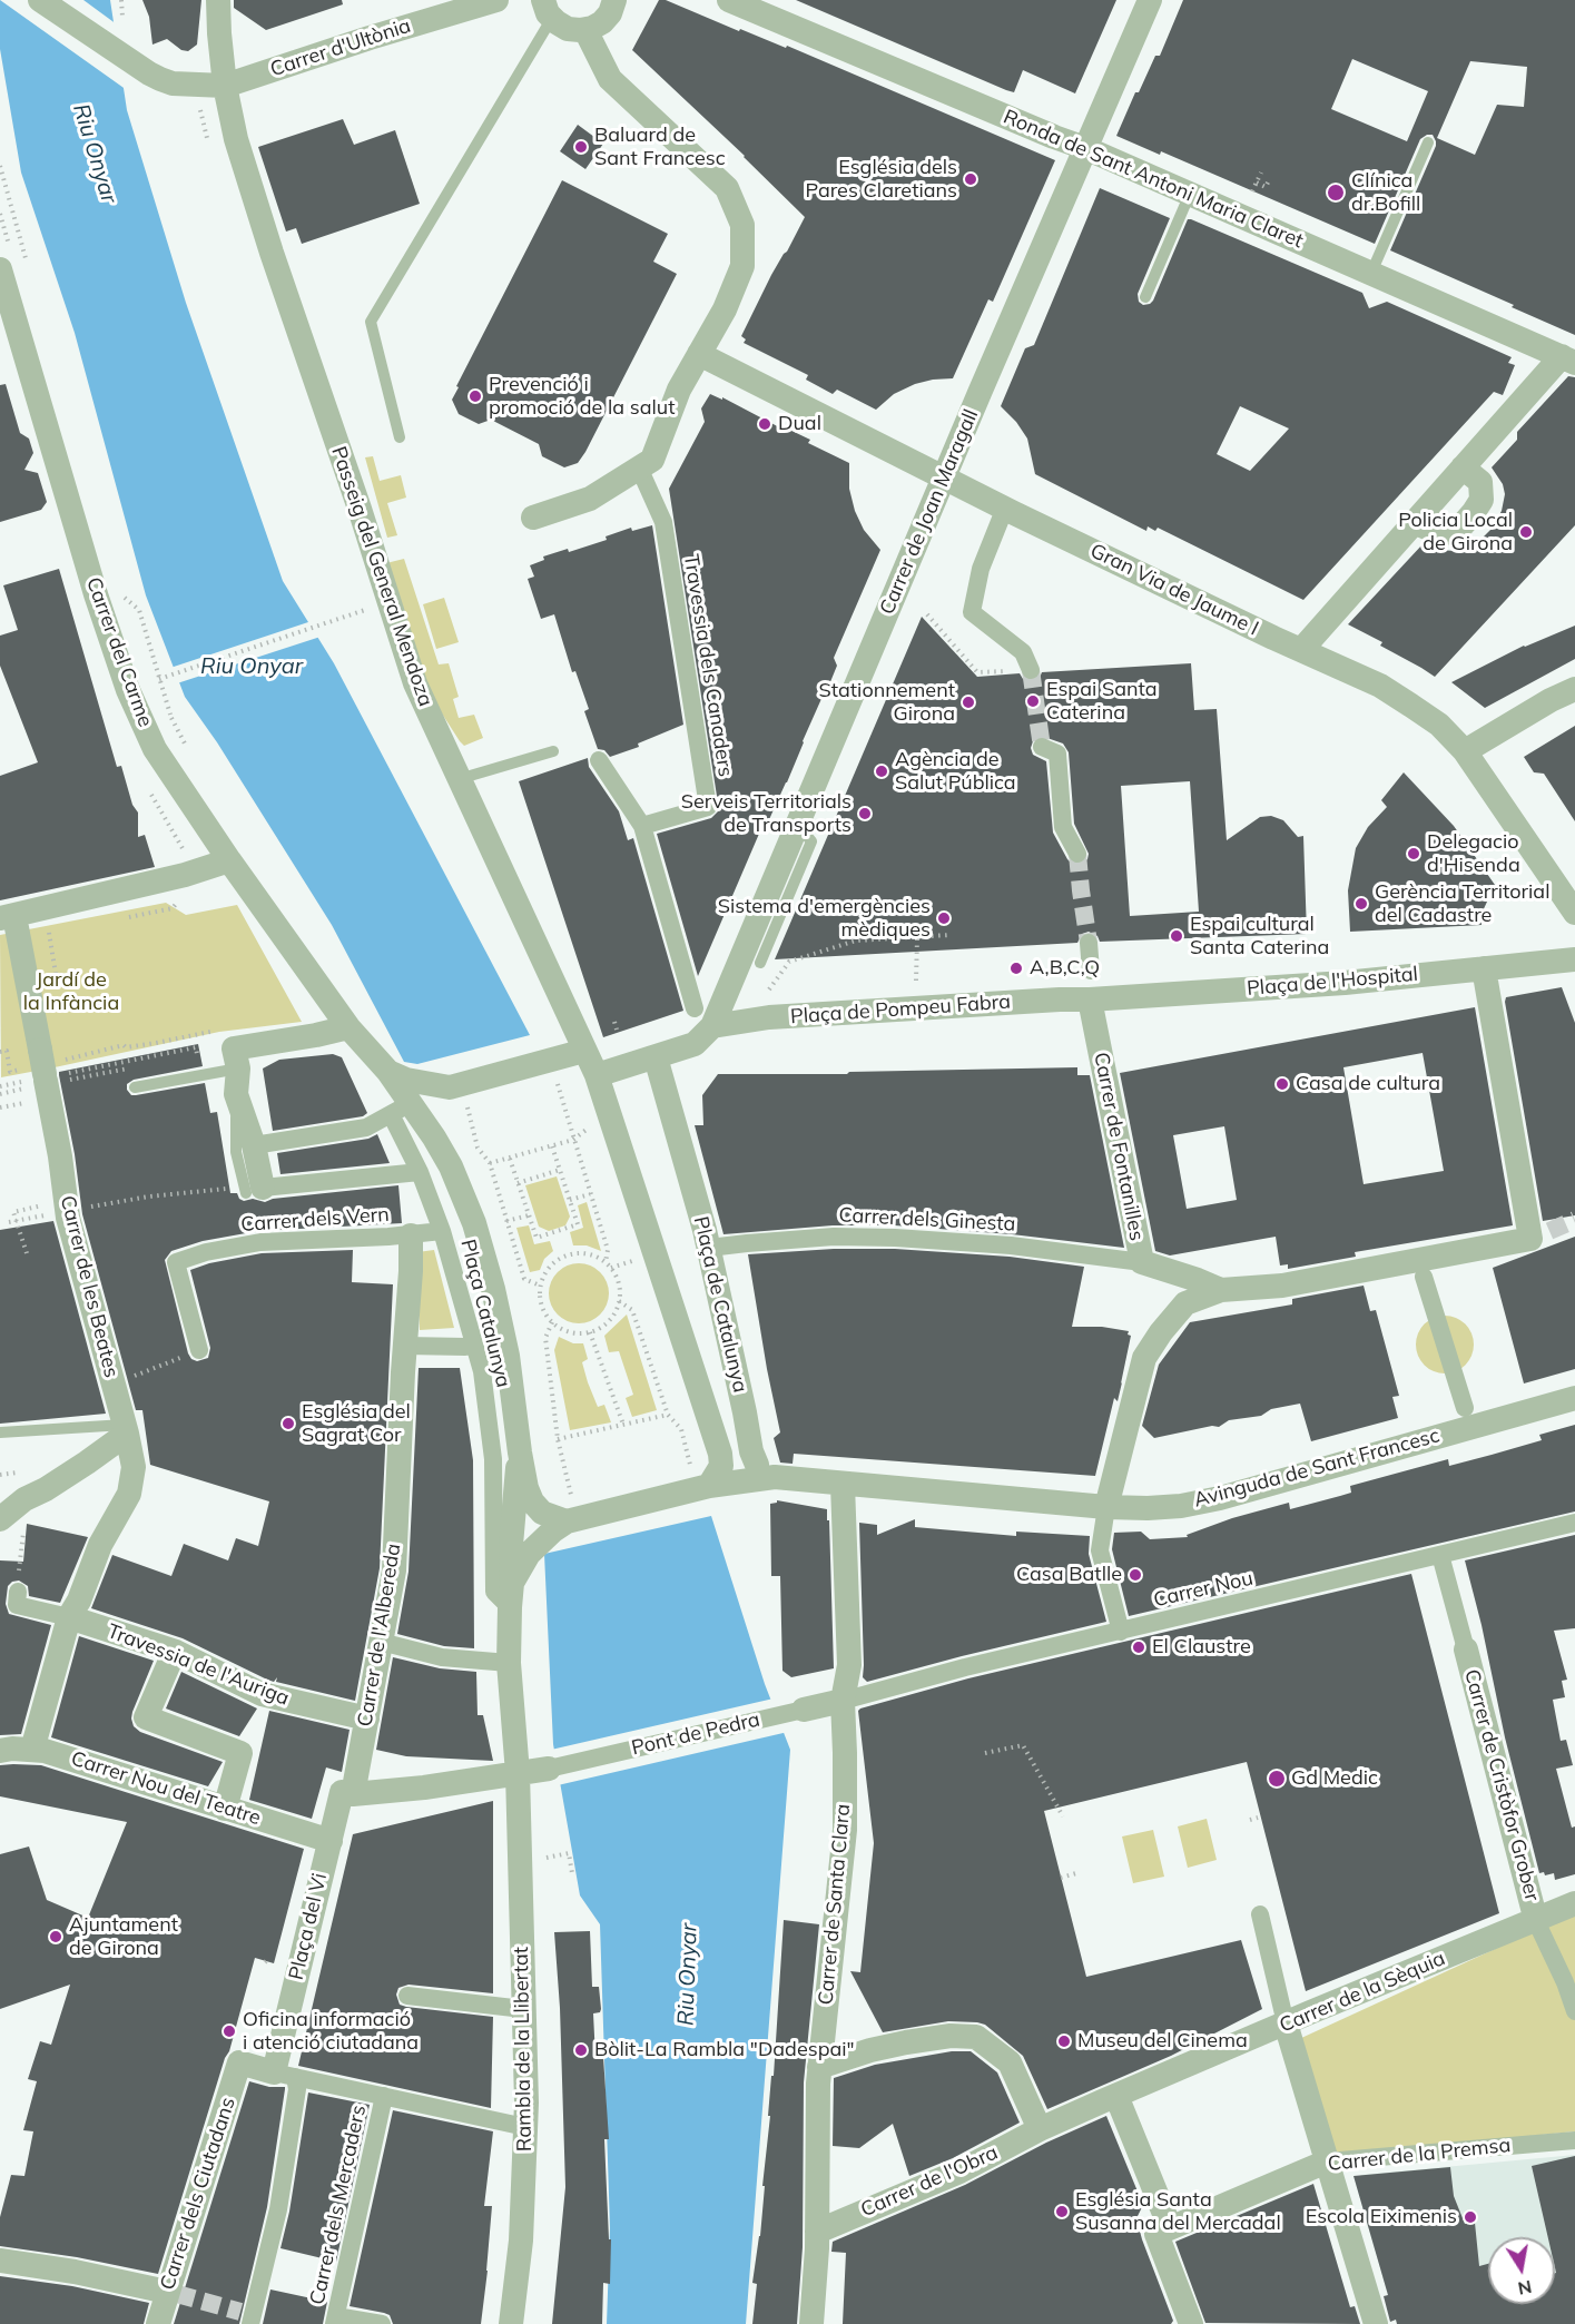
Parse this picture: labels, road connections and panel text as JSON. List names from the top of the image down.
{
  "streets": {
    "street": [
      "Carrer d'Ultònia",
      "Ronda de Sant Antoni Maria Claret",
      "Carrer de Joan Maragall",
      "Passeig del General Mendoza",
      "Gran Via de Jaume I",
      "Carrer del Carme",
      "Travessia dels Canaders",
      "Plaça de l'Hospital",
      "Plaça de Pompeu Fabra",
      "Carrer de Fontanilles",
      "Carrer dels Vern",
      "Carrer dels Ginesta",
      "Carrer de les Beates",
      "Plaça de Catalunya",
      "Plaça Catalunya",
      "Avinguda de Sant Francesc",
      "Carrer Nou",
      "Carrer de l'Albereda",
      "Travessia de l'Auriga",
      "Pont de Pedra",
      "Carrer de Cristòfor Grober",
      "Carrer Nou del Teatre",
      "Carrer de Santa Clara",
      "Plaça del Vi",
      "Carrer de la Sèquia",
      "Rambla de la Llibertat",
      "Carrer de la Premsa",
      "Carrer de l'Obra",
      "Carrer dels Ciutadans",
      "Carrer dels Mercaders"
    ]
  },
  "crossings": [
    ["Carrer d'Ultònia", "Passeig del General Mendoza"],
    ["Ronda de Sant Antoni Maria Claret", "Carrer de Joan Maragall"],
    ["Carrer de Joan Maragall", "Gran Via de Jaume I"],
    ["Carrer de Joan Maragall", "Plaça de Pompeu Fabra"],
    ["Passeig del General Mendoza", "Plaça de Catalunya"],
    ["Plaça de l'Hospital", "Plaça de Pompeu Fabra"],
    ["Plaça de l'Hospital", "Carrer de Fontanilles"],
    ["Plaça de Pompeu Fabra", "Carrer de Fontanilles"],
    ["Carrer de Fontanilles", "Carrer dels Ginesta"],
    ["Carrer dels Vern", "Plaça Catalunya"],
    ["Carrer dels Vern", "Carrer de l'Albereda"],
    ["Carrer dels Ginesta", "Plaça de Catalunya"],
    ["Carrer de les Beates", "Travessia de l'Auriga"],
    ["Carrer de les Beates", "Carrer Nou del Teatre"],
    ["Plaça de Catalunya", "Avinguda de Sant Francesc"],
    ["Avinguda de Sant Francesc", "Carrer de Santa Clara"],
    ["Carrer Nou", "Pont de Pedra"],
    ["Carrer Nou", "Carrer de Cristòfor Grober"],
    ["Carrer Nou", "Carrer de Santa Clara"],
    ["Carrer de l'Albereda", "Travessia de l'Auriga"],
    ["Carrer de l'Albereda", "Plaça del Vi"],
    ["Pont de Pedra", "Carrer de Santa Clara"],
    ["Carrer de Cristòfor Grober", "Carrer de la Sèquia"],
    ["Carrer Nou del Teatre", "Plaça del Vi"],
    ["Carrer de Santa Clara", "Carrer de l'Obra"],
    ["Plaça del Vi", "Carrer dels Ciutadans"],
    ["Carrer de la Sèquia", "Carrer de l'Obra"]
  ],
  "water": ["Riu Onyar"],
  "parks": ["Jardí de la Infància"],
  "places": [
    "Baluard de Sant Francesc",
    "Església dels Pares Claretians",
    "Clínica dr.Bofill",
    "Prevenció i promoció de la salut",
    "Dual",
    "Policia Local de Girona",
    "Espai Santa Caterina",
    "Stationnement Girona",
    "Agència de Salut Pública",
    "Serveis Territorials de Transports",
    "Delegacio d'Hisenda",
    "Gerència Territorial del Cadastre",
    "Sistema d'emergències mèdiques",
    "Espai cultural Santa Caterina",
    "A,B,C,Q",
    "Casa de cultura",
    "Església del Sagrat Cor",
    "Casa Batlle",
    "El Claustre",
    "Gd Medic",
    "Ajuntament de Girona",
    "Oficina informació i atenció ciutadana",
    "Museu del Cinema",
    "Bòlit-La Rambla \"Dadespai\"",
    "Església Santa Susanna del Mercadal",
    "Escola Eiximenis"
  ],
  "north": "bottom"
}
